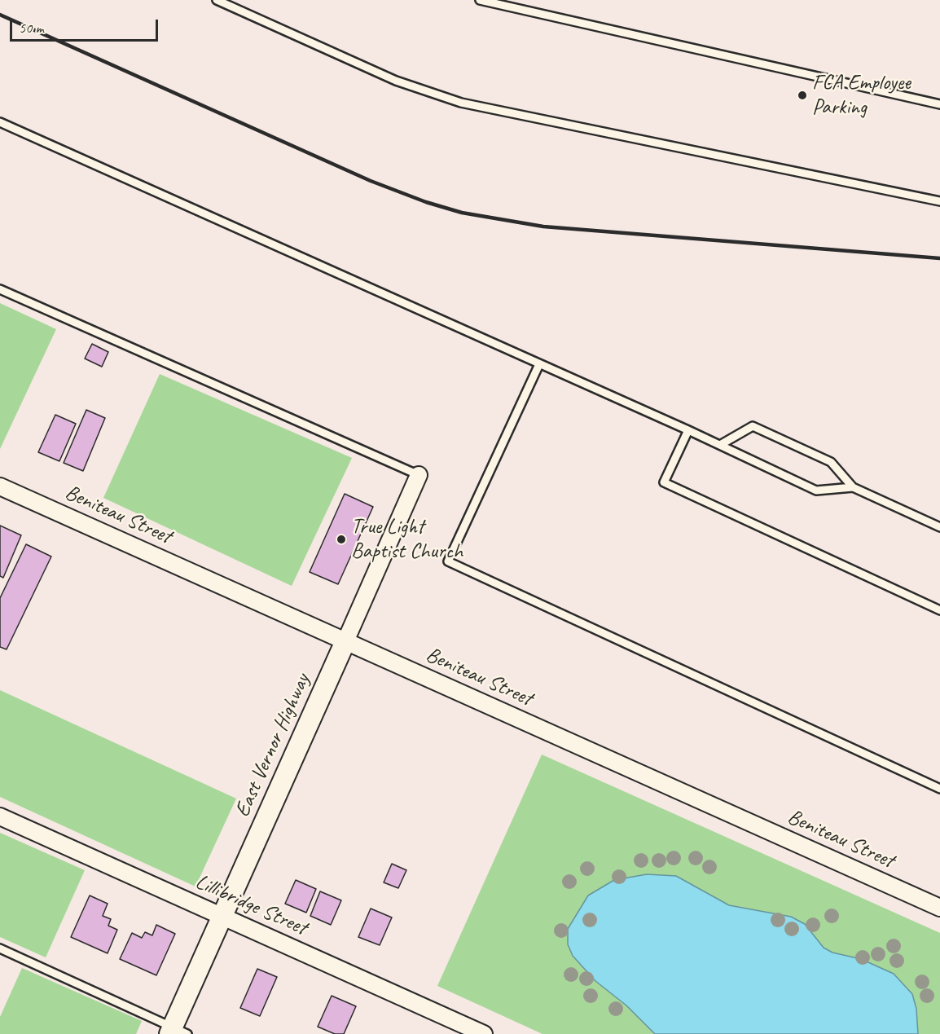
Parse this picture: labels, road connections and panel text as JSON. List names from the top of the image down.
{
  "streets": {
    "street": ["Beniteau Street", "East Vernor Highway", "Lillibridge Street"]
  },
  "crossings": [
    ["Beniteau Street", "East Vernor Highway"],
    ["East Vernor Highway", "Lillibridge Street"]
  ],
  "places": ["FCA Employee Parking", "True Light Baptist Church"],
  "scale_bar": "50 m"
}
